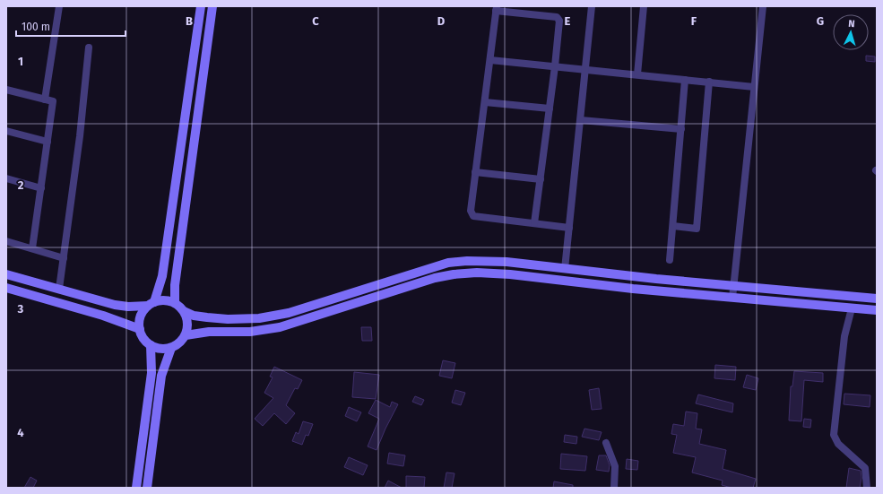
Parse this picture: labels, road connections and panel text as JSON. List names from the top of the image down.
{
  "scale_bar": "100 m",
  "north": "top",
  "grid": {
    "columns": [
      "B",
      "C",
      "D",
      "E",
      "F",
      "G"
    ],
    "rows": [
      "1",
      "2",
      "3",
      "4"
    ]
  }
}
